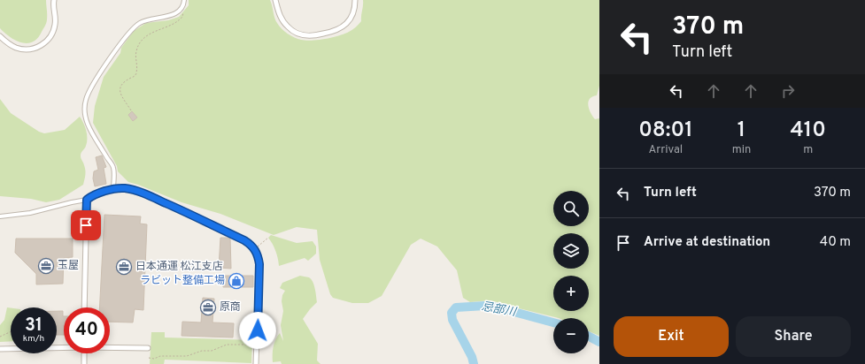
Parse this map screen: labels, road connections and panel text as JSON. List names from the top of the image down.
{
  "water": ["忌部川"],
  "places": {
    "office": ["玉屋", "日本通運 松江支店", "原商"],
    "shop": ["ラビット整備工場"]
  },
  "page": {
    "turn": ["370 m", "Turn left"],
    "eta": [
      "08:01",
      "Arrival",
      "1",
      "min",
      "410",
      "m"
    ],
    "list": [
      {
        "name": "Turn left",
        "value": "370 m"
      },
      {
        "name": "Arrive at destination",
        "value": "40 m"
      }
    ],
    "map_buttons": ["+", "−"],
    "speed": "31 km/h",
    "limit": "40",
    "buttons": ["Exit", "Share"]
  }
}
